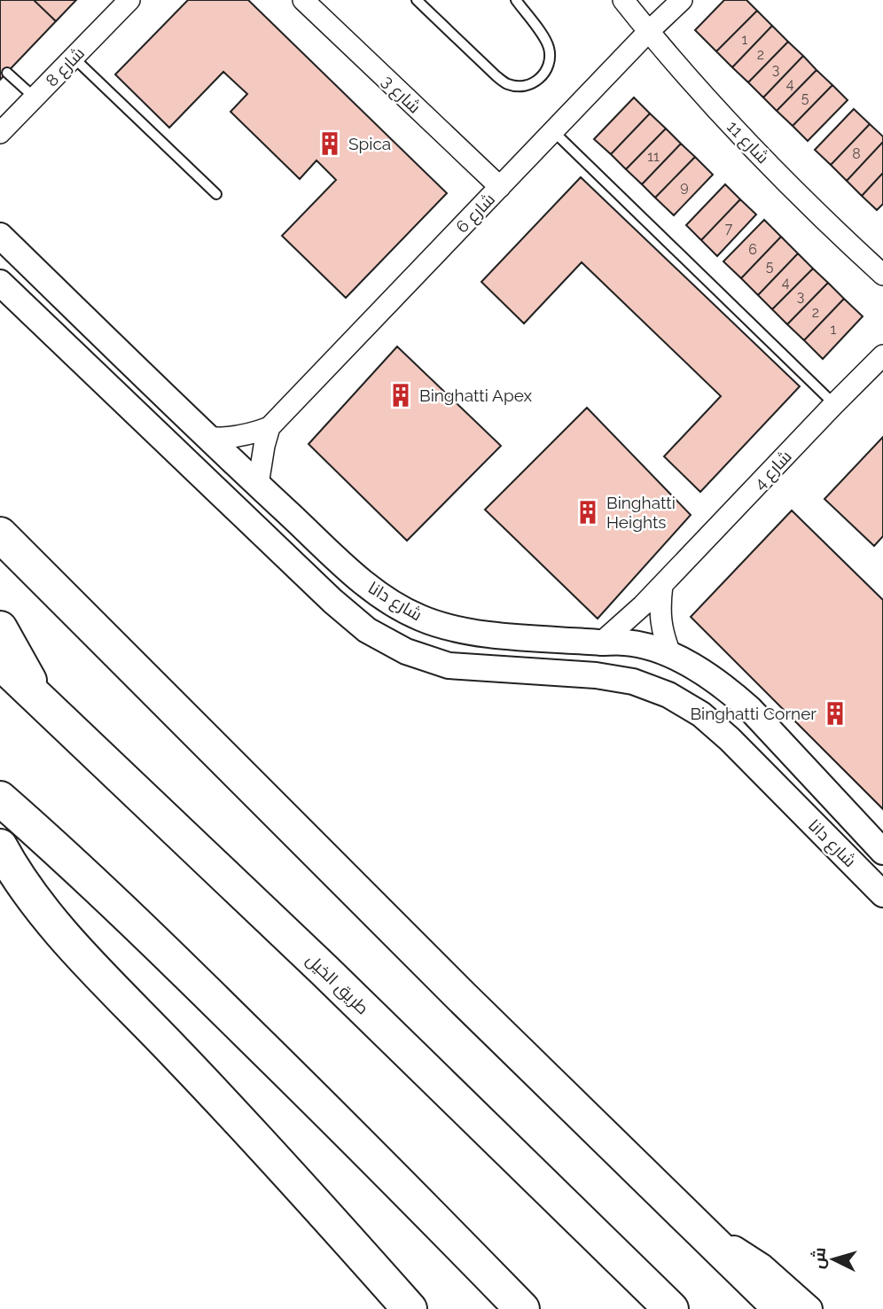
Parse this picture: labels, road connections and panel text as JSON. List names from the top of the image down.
{
  "streets": {
    "highway": ["طريق الخيل"],
    "street": [
      "شارع 8",
      "شارع 3",
      "شارع 11",
      "شارع 6",
      "شارع 4",
      "شارع دانا"
    ]
  },
  "crossings": [
    ["شارع 3", "شارع 6"],
    ["شارع 11", "شارع 6"],
    ["شارع 6", "شارع دانا"],
    ["شارع 4", "شارع دانا"]
  ],
  "places": {
    "building": [
      "Spica",
      "Binghatti Apex",
      "Binghatti Heights",
      "Binghatti Corner"
    ]
  },
  "house_numbers": [
    "1",
    "2",
    "3",
    "4",
    "5",
    "8",
    "11",
    "9",
    "7",
    "6",
    "5",
    "4",
    "3",
    "2",
    "1"
  ],
  "north": "left"
}
